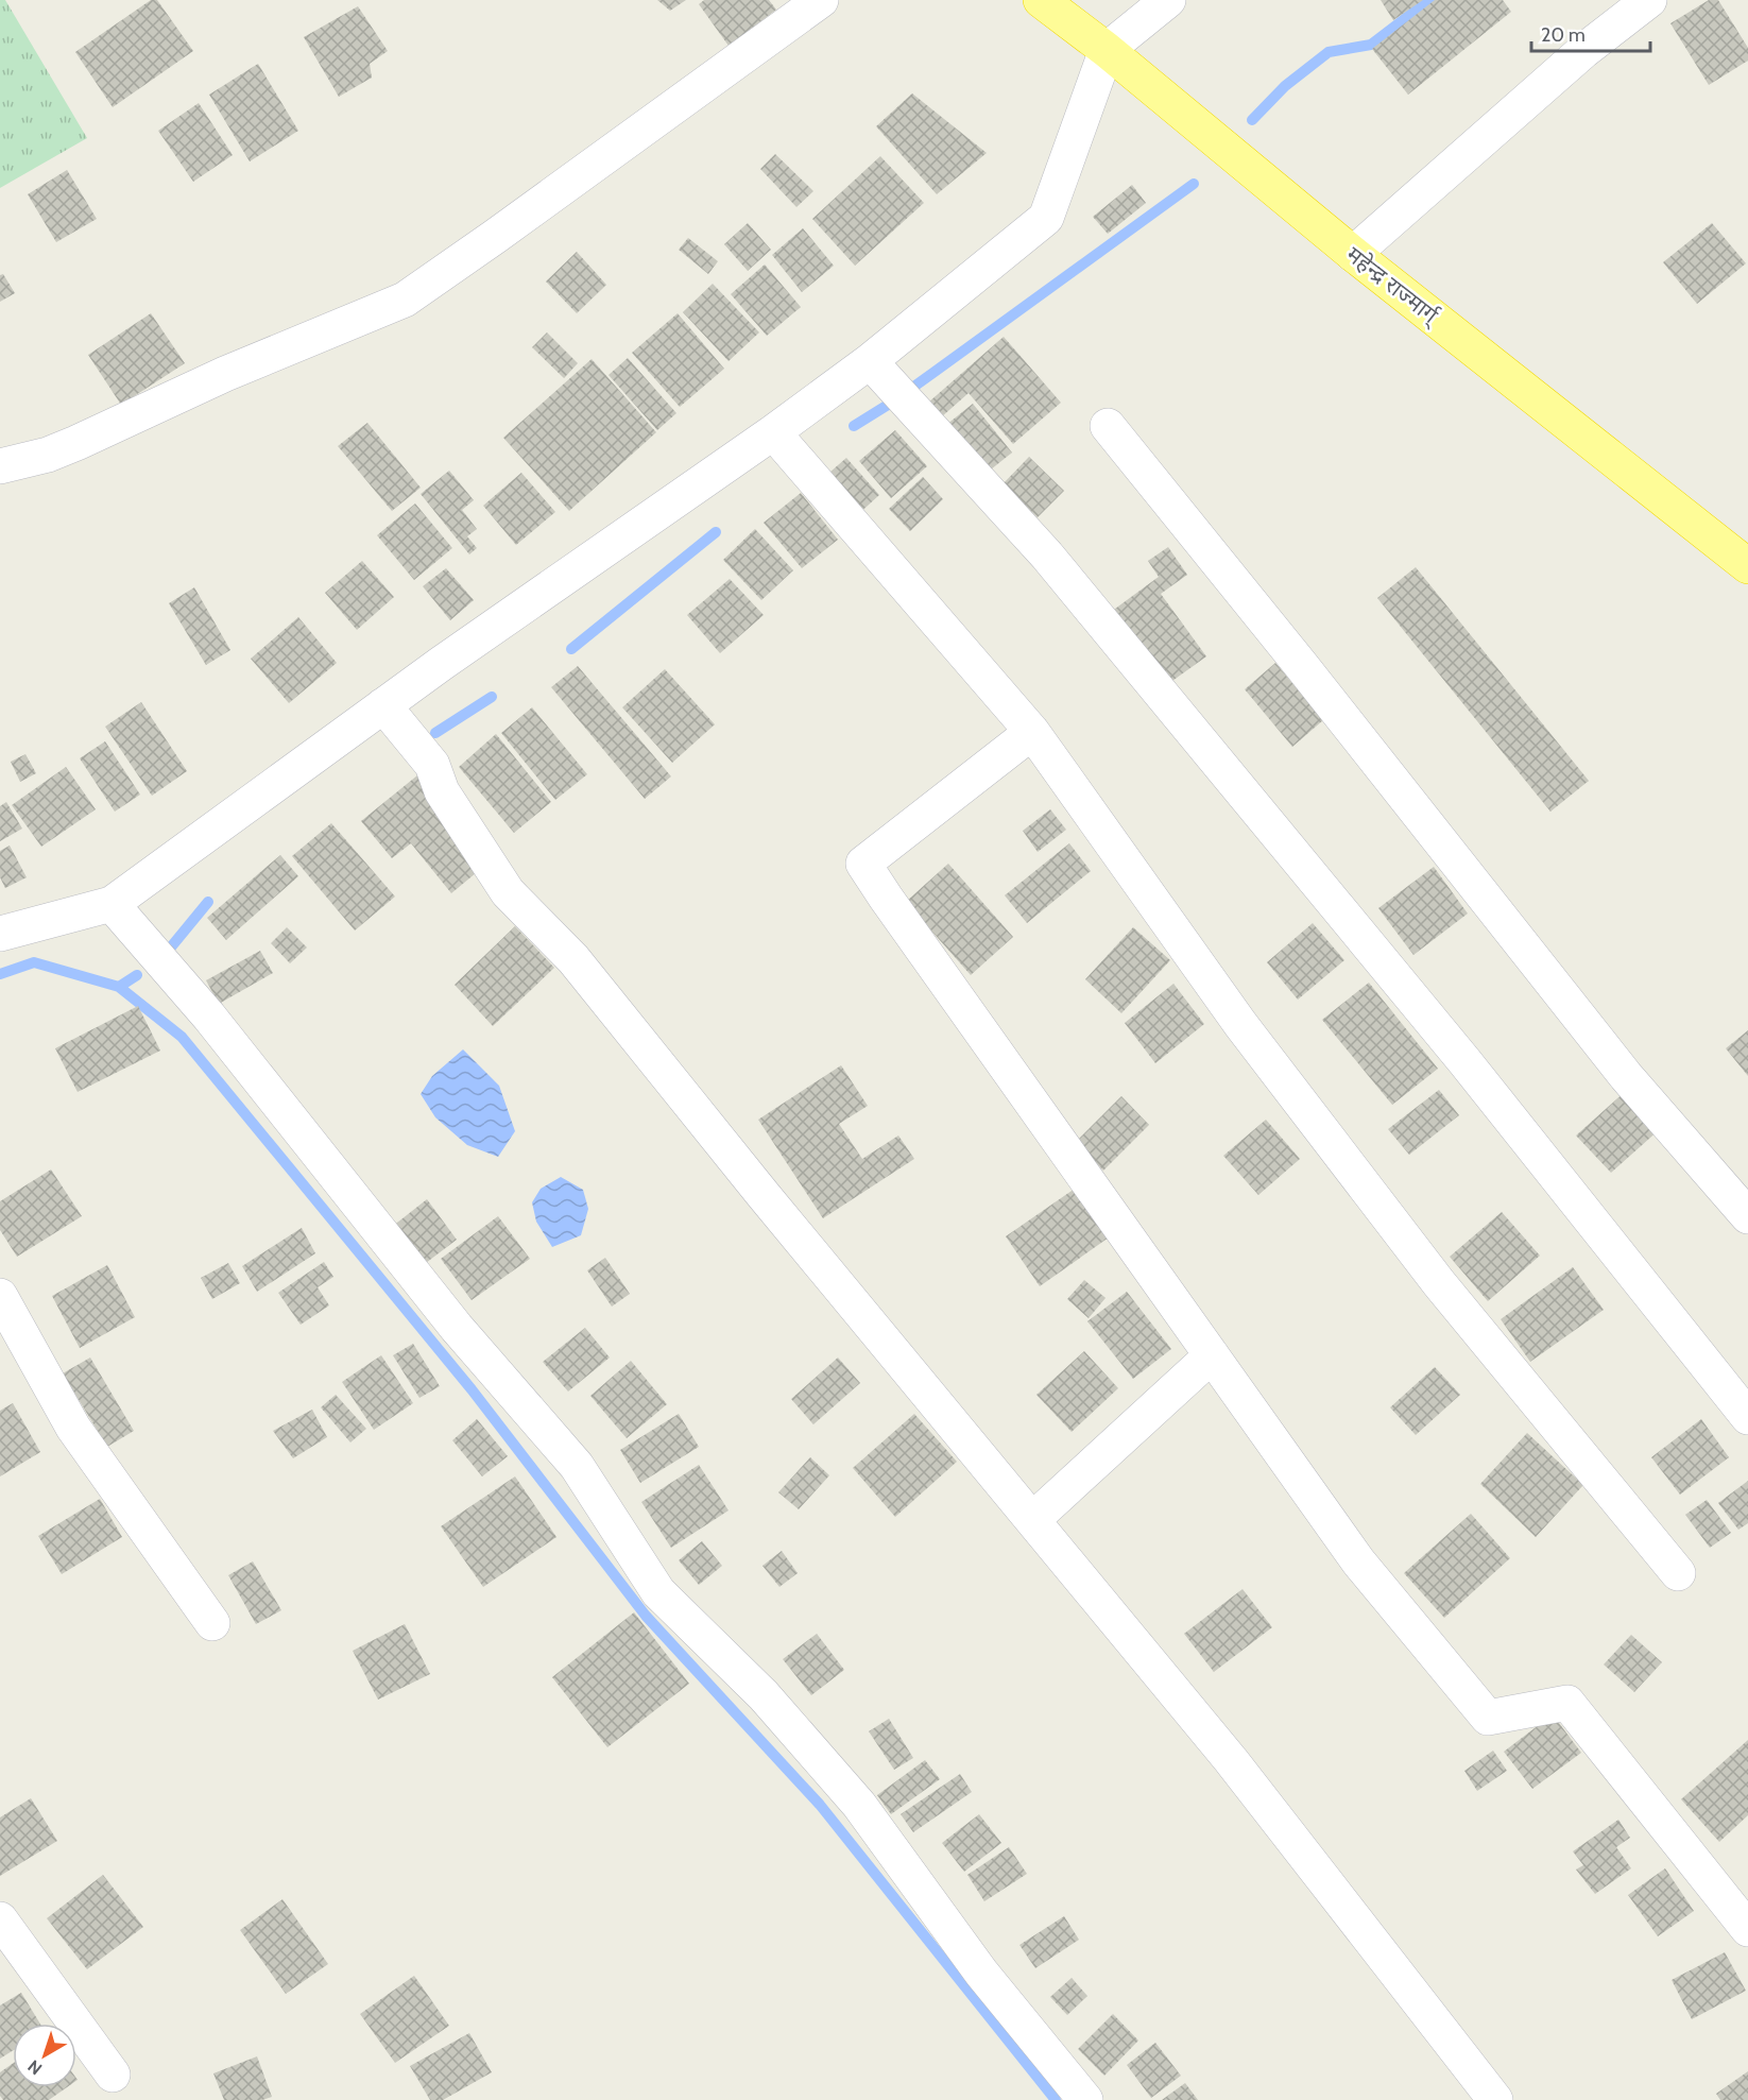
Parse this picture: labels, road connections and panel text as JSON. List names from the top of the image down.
{
  "streets": {
    "highway": ["महेन्द्र राज्मार्ग्"]
  },
  "scale_bar": "20 m",
  "north": "bottom left"
}
